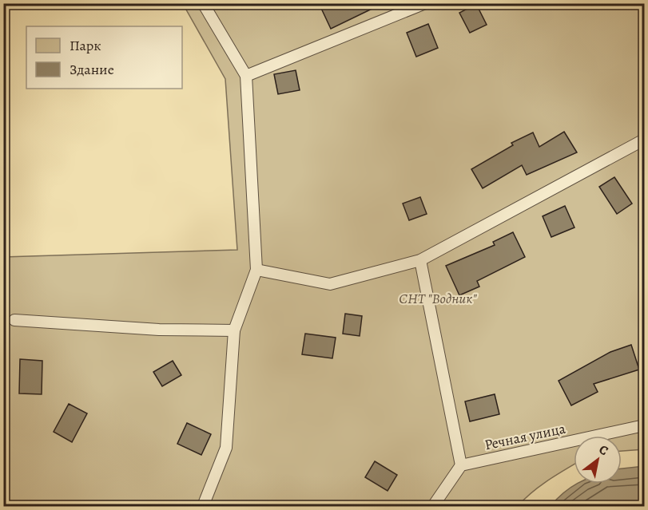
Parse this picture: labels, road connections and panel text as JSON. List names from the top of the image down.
{
  "streets": {
    "lane": ["Речная улица"]
  },
  "parks": ["СНТ \"Водник\""],
  "legend": ["Парк", "Здание"],
  "north": "top right"
}
